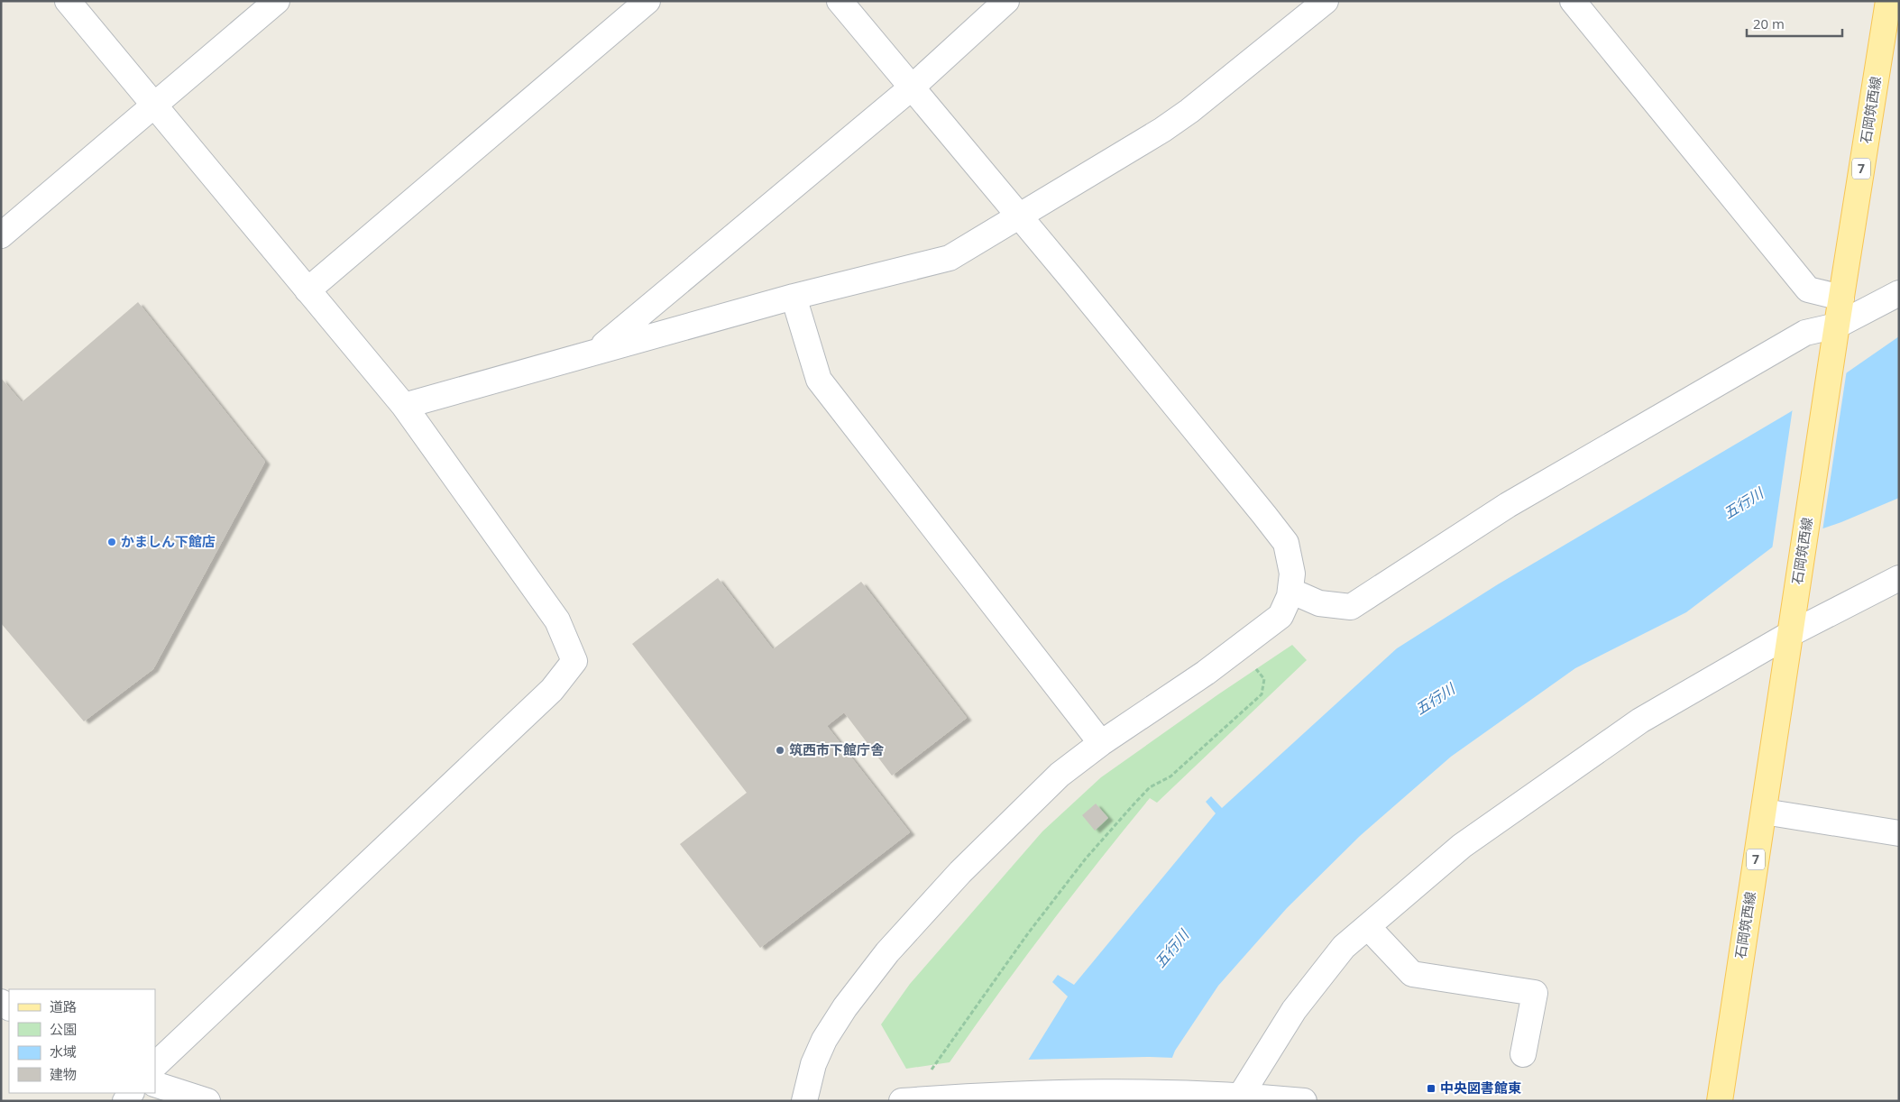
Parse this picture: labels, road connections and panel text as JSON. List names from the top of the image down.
{
  "streets": {
    "main road": ["石岡筑西線", "7"]
  },
  "water": ["五行川"],
  "places": {
    "other": ["かましん下館店", "筑西市下館庁舎"],
    "transit": ["中央図書館東"]
  },
  "legend": [
    "道路",
    "公園",
    "水域",
    "建物"
  ],
  "scale_bar": "20 m"
}
